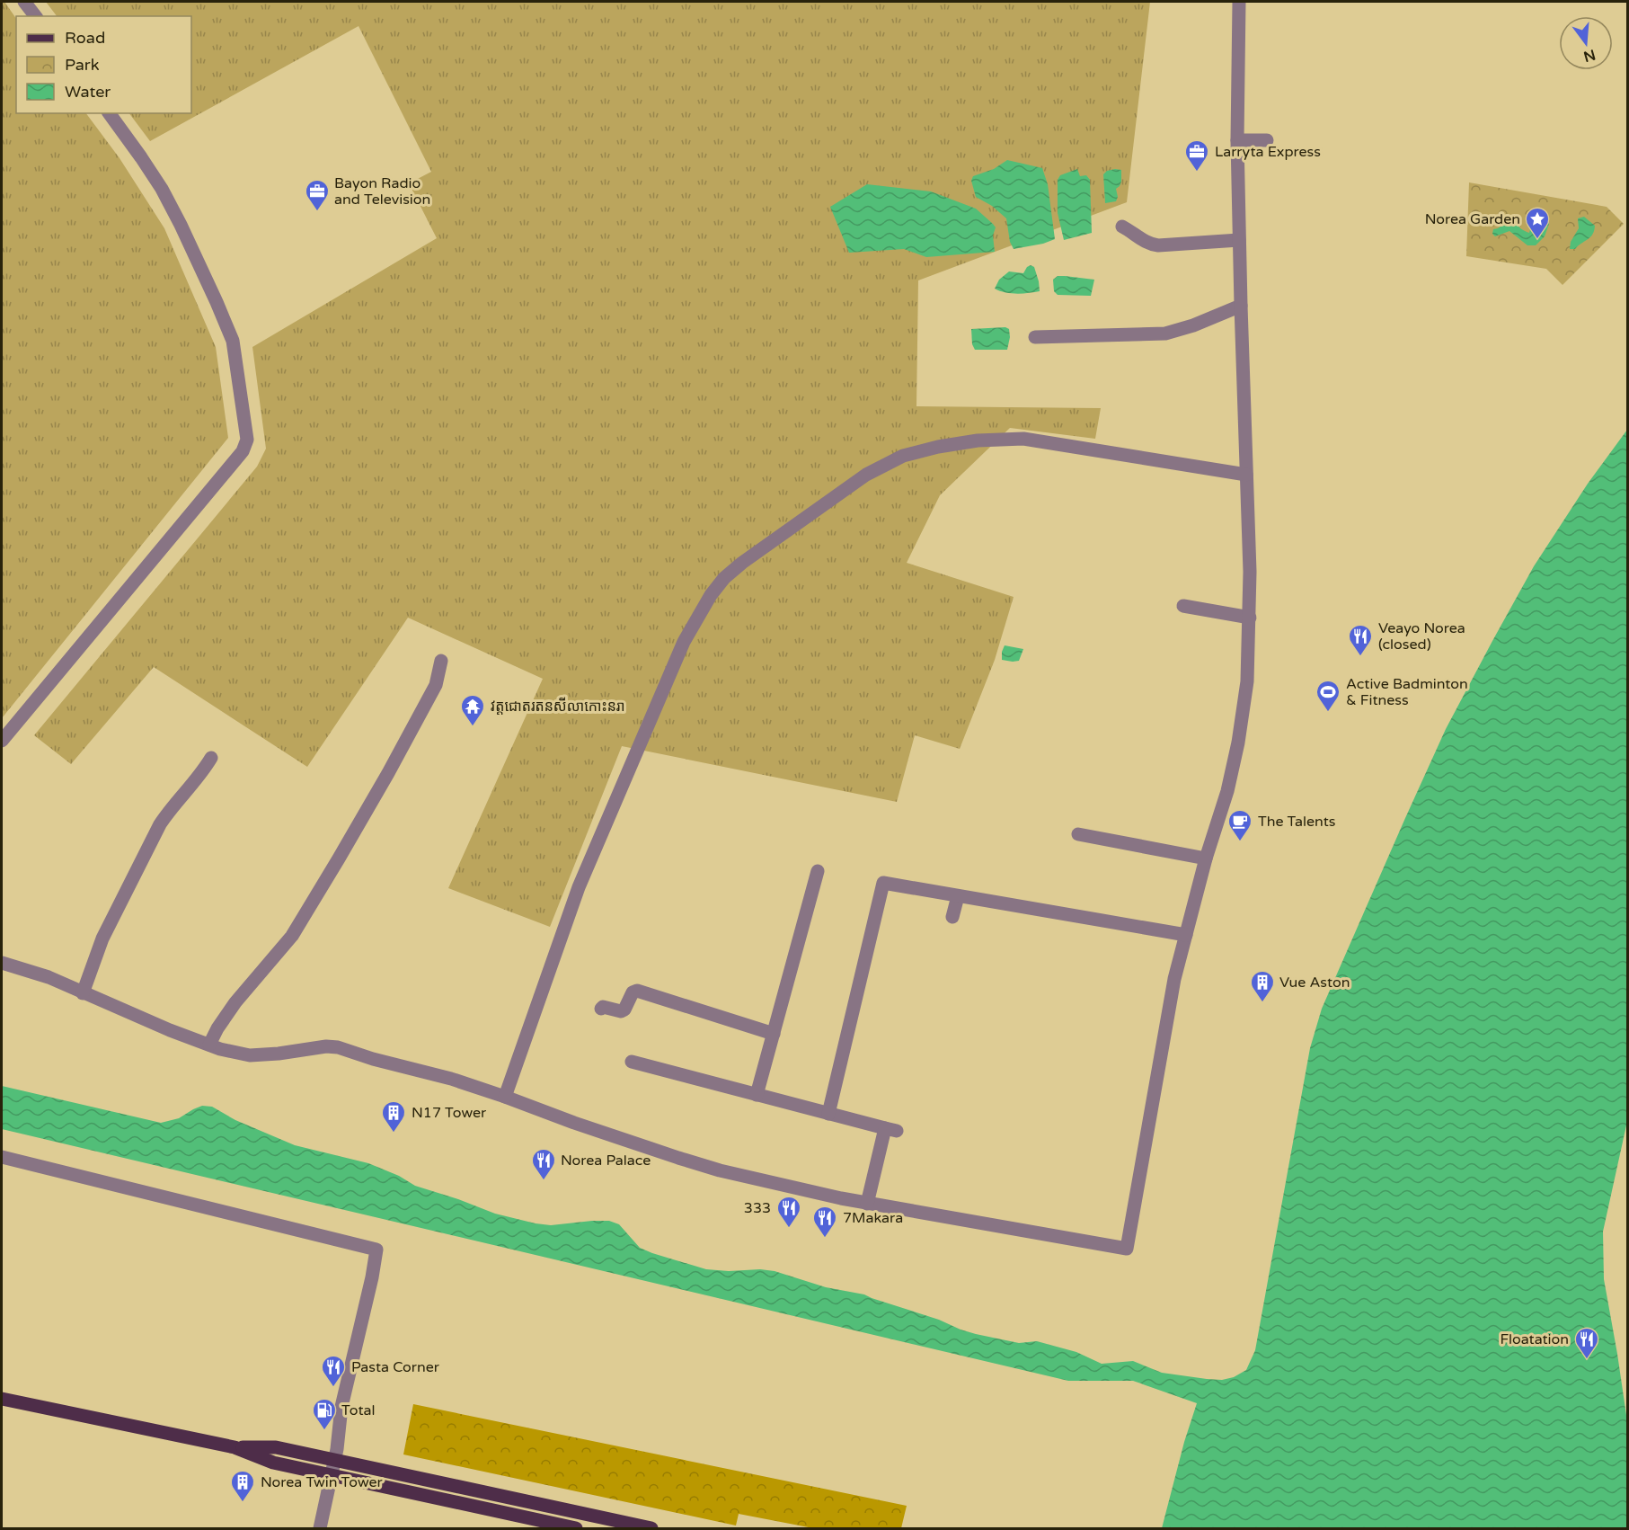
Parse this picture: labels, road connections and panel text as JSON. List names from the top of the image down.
{
  "places": {
    "office": ["Larryta Express", "Bayon Radio and Television"],
    "place": ["Norea Garden"],
    "restaurant": [
      "Veayo Norea (closed)",
      "Norea Palace",
      "333",
      "7Makara",
      "Floatation",
      "Pasta Corner"
    ],
    "sports": ["Active Badminton & Fitness"],
    "temple": ["វត្តជោតរតនសីលាកោះនរា"],
    "cafe": ["The Talents"],
    "building": ["Vue Aston", "N17 Tower", "Norea Twin Tower"],
    "fuel station": ["Total"]
  },
  "legend": ["Road", "Park", "Water"],
  "north": "bottom"
}
